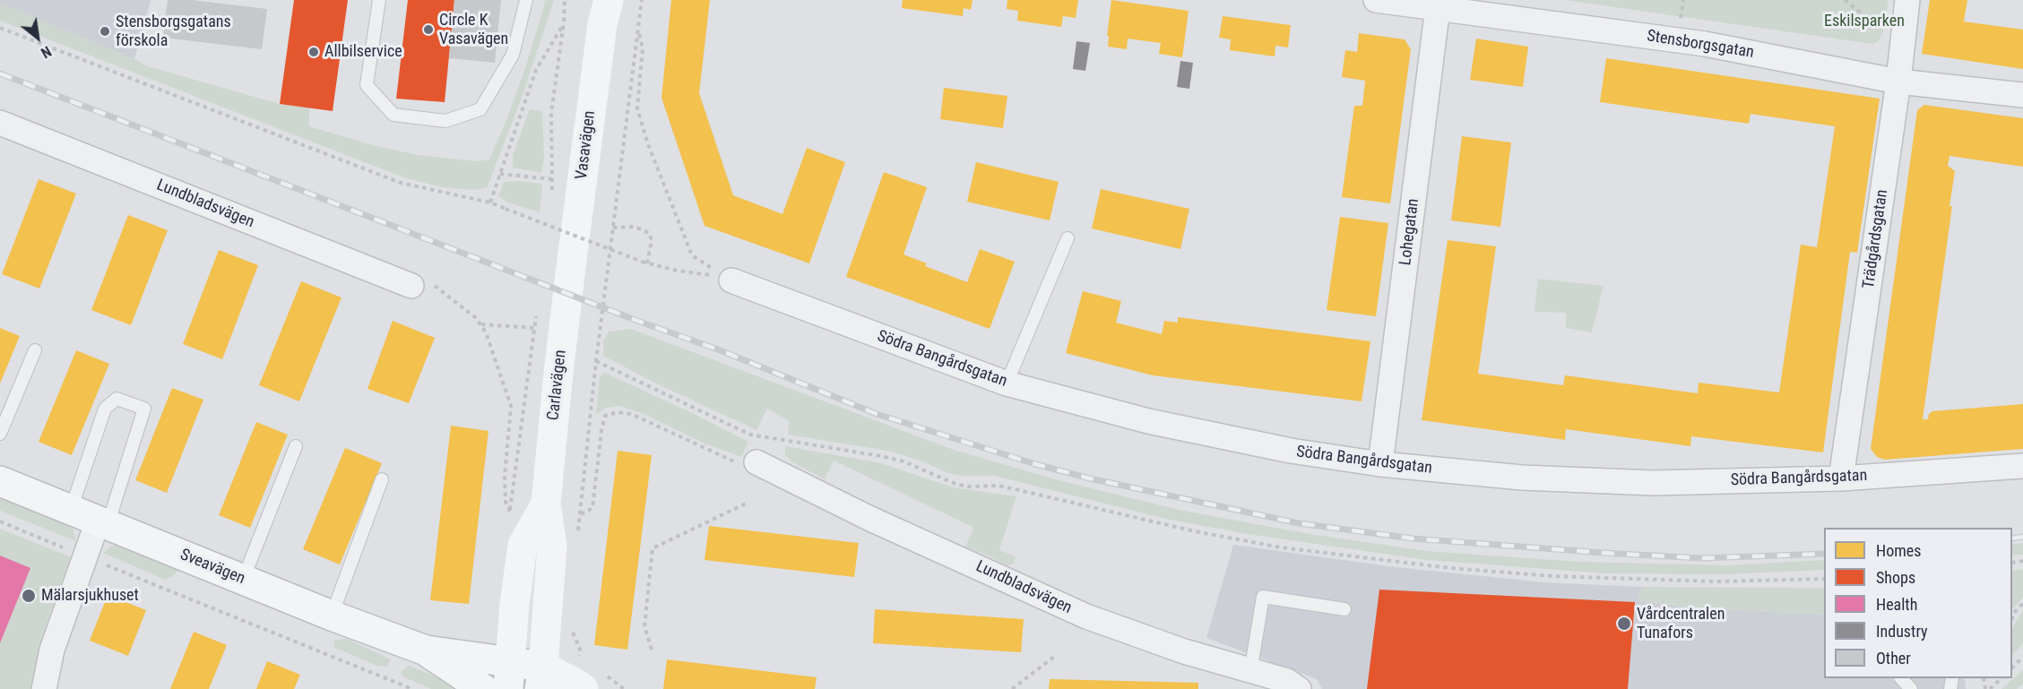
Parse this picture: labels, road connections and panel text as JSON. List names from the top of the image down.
{
  "streets": {
    "main road": ["Vasavägen", "Carlavägen", "Sveavägen"],
    "street": [
      "Stensborgsgatan",
      "Lundbladsvägen",
      "Lohegatan",
      "Trädgårdsgatan",
      "Södra Bangårdsgatan"
    ]
  },
  "crossings": [
    ["Stensborgsgatan", "Lohegatan"],
    ["Stensborgsgatan", "Trädgårdsgatan"],
    ["Vasavägen", "Carlavägen"],
    ["Lohegatan", "Södra Bangårdsgatan"],
    ["Trädgårdsgatan", "Södra Bangårdsgatan"],
    ["Carlavägen", "Sveavägen"]
  ],
  "parks": ["Eskilsparken"],
  "places": [
    "Circle K Vasavägen",
    "Stensborgsgatans förskola",
    "Allbilservice",
    "Mälarsjukhuset",
    "Vårdcentralen Tunafors"
  ],
  "legend": [
    "Homes",
    "Shops",
    "Health",
    "Industry",
    "Other"
  ],
  "north": "bottom right"
}
